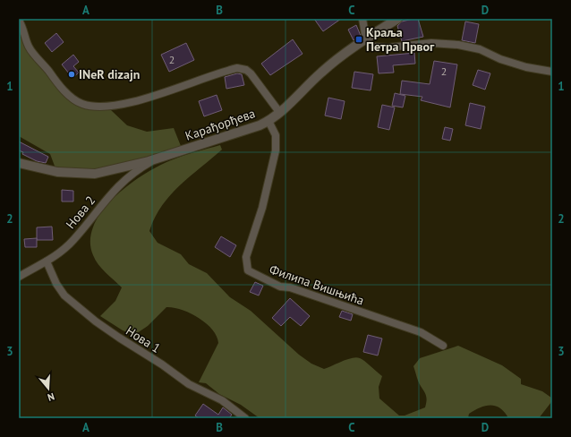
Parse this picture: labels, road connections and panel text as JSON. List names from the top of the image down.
{
  "streets": {
    "street": [
      "Карађорђева",
      "Нова 2",
      "Филипа Вишњића",
      "Нова 1"
    ]
  },
  "crossings": [
    ["Карађорђева", "Нова 2"],
    ["Карађорђева", "Филипа Вишњића"],
    ["Нова 2", "Нова 1"]
  ],
  "places": {
    "transit": ["Краља Петра Првог"],
    "other": ["INeR dizajn"]
  },
  "house_numbers": ["2", "2"],
  "north": "bottom",
  "grid": {
    "columns": [
      "A",
      "B",
      "C",
      "D"
    ],
    "rows": ["1", "2", "3"]
  }
}
